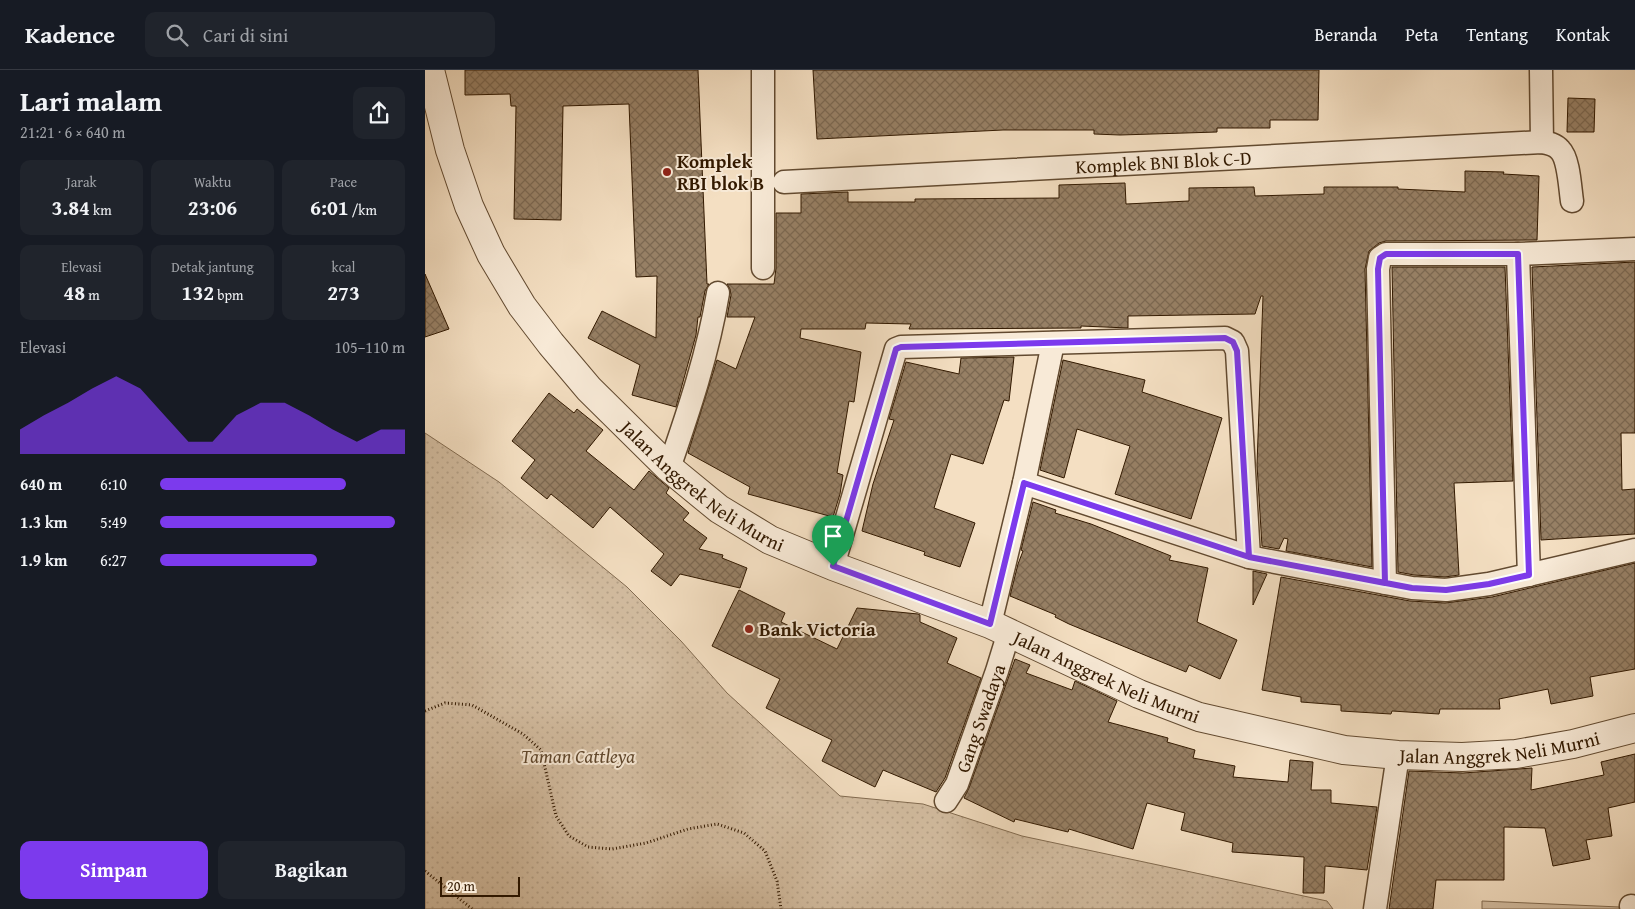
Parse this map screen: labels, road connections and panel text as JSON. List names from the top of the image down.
{
  "streets": {
    "street": ["Komplek BNI Blok C-D", "Jalan Anggrek Neli Murni", "Gang Swadaya"]
  },
  "crossings": [
    ["Jalan Anggrek Neli Murni", "Gang Swadaya"]
  ],
  "parks": ["Taman Cattleya"],
  "places": ["Komplek RBI blok B", "Bank Victoria"],
  "scale_bar": "20 m",
  "page": {
    "header": "Kadence",
    "search": "Cari di sini",
    "nav": [
      "Beranda",
      "Peta",
      "Tentang",
      "Kontak"
    ],
    "heading": ["Lari malam", "21:21 · 6 × 640 m"],
    "stats": [
      ["Jarak", "3.84 km"],
      ["Waktu", "23:06"],
      ["Pace", "6:01 /km"],
      ["Elevasi", "48 m"],
      ["Detak jantung", "132 bpm"],
      ["kcal", "273"]
    ],
    "chart": ["Elevasi", "105–110 m"],
    "list": [
      {
        "name": "640 m",
        "note": "6:10"
      },
      {
        "name": "1.3 km",
        "note": "5:49"
      },
      {
        "name": "1.9 km",
        "note": "6:27"
      }
    ],
    "buttons": ["Simpan", "Bagikan"],
    "scale": "20 m"
  }
}
